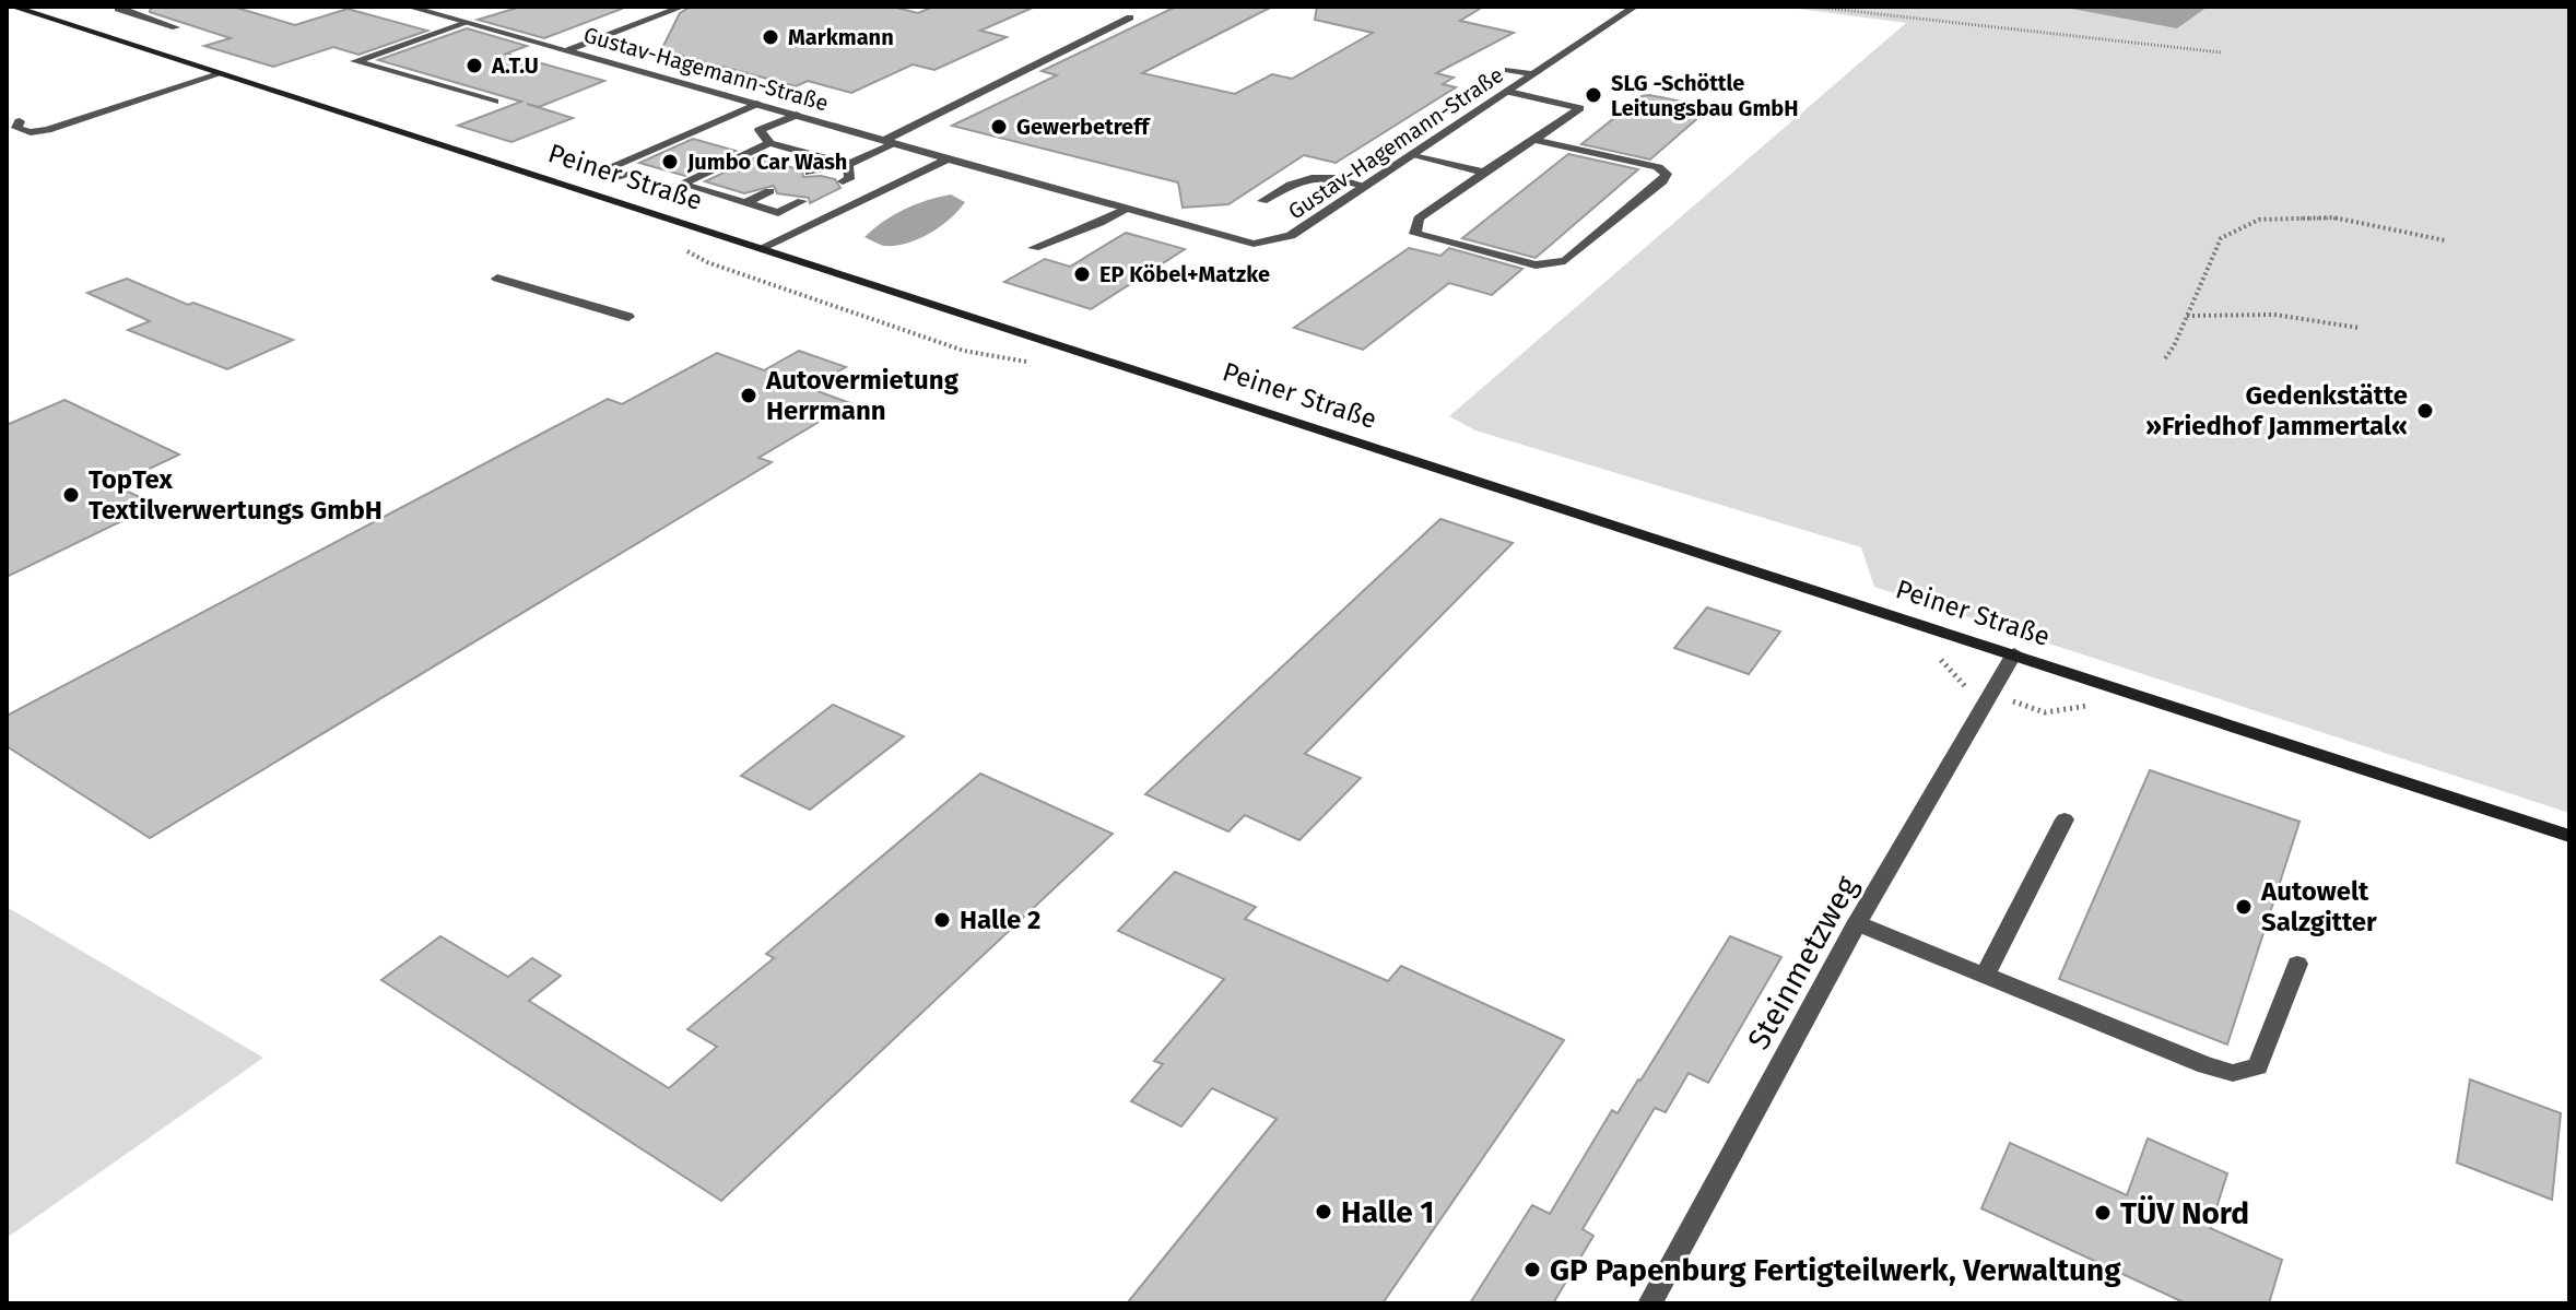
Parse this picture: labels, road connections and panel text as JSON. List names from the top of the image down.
{
  "streets": {
    "main road": ["Peiner Straße"],
    "street": ["Gustav-Hagemann-Straße", "Steinmetzweg"]
  },
  "crossings": [
    ["Peiner Straße", "Steinmetzweg"]
  ],
  "places": [
    "Markmann",
    "A.T.U",
    "SLG -Schöttle Leitungsbau GmbH",
    "Gewerbetreff",
    "Jumbo Car Wash",
    "EP Köbel+Matzke",
    "Autovermietung Herrmann",
    "Gedenkstätte »Friedhof Jammertal«",
    "TopTex Textilverwertungs GmbH",
    "Autowelt Salzgitter",
    "Halle 2",
    "Halle 1",
    "TÜV Nord",
    "GP Papenburg Fertigteilwerk, Verwaltung"
  ]
}
